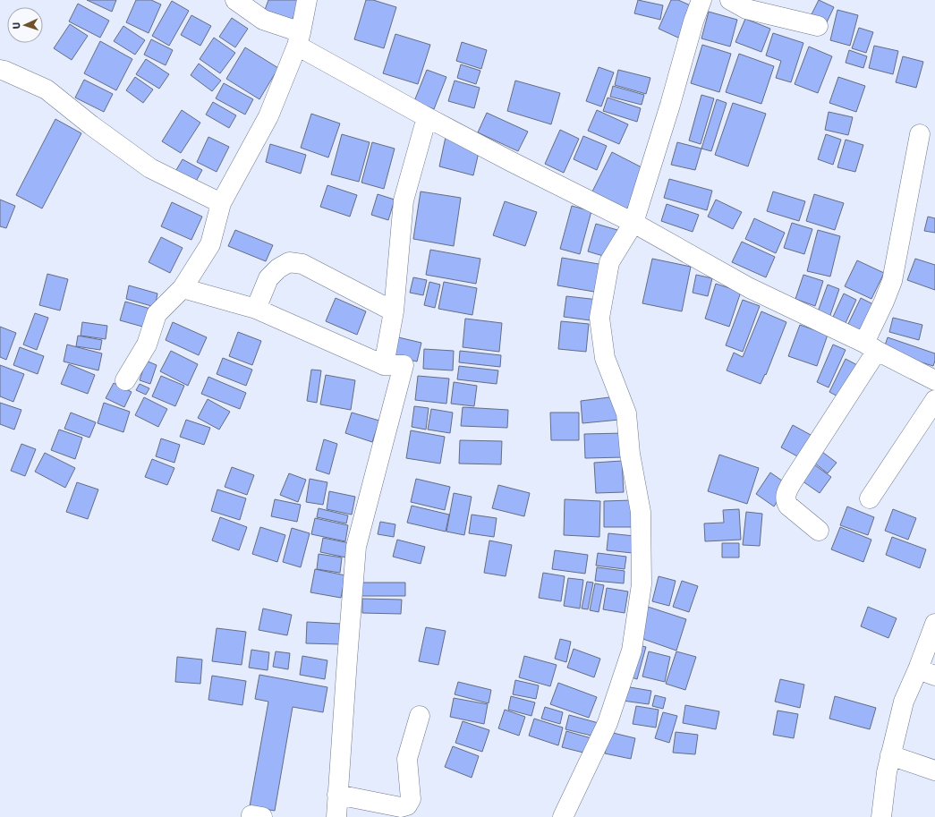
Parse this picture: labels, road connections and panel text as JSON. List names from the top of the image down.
{
  "north": "left"
}
